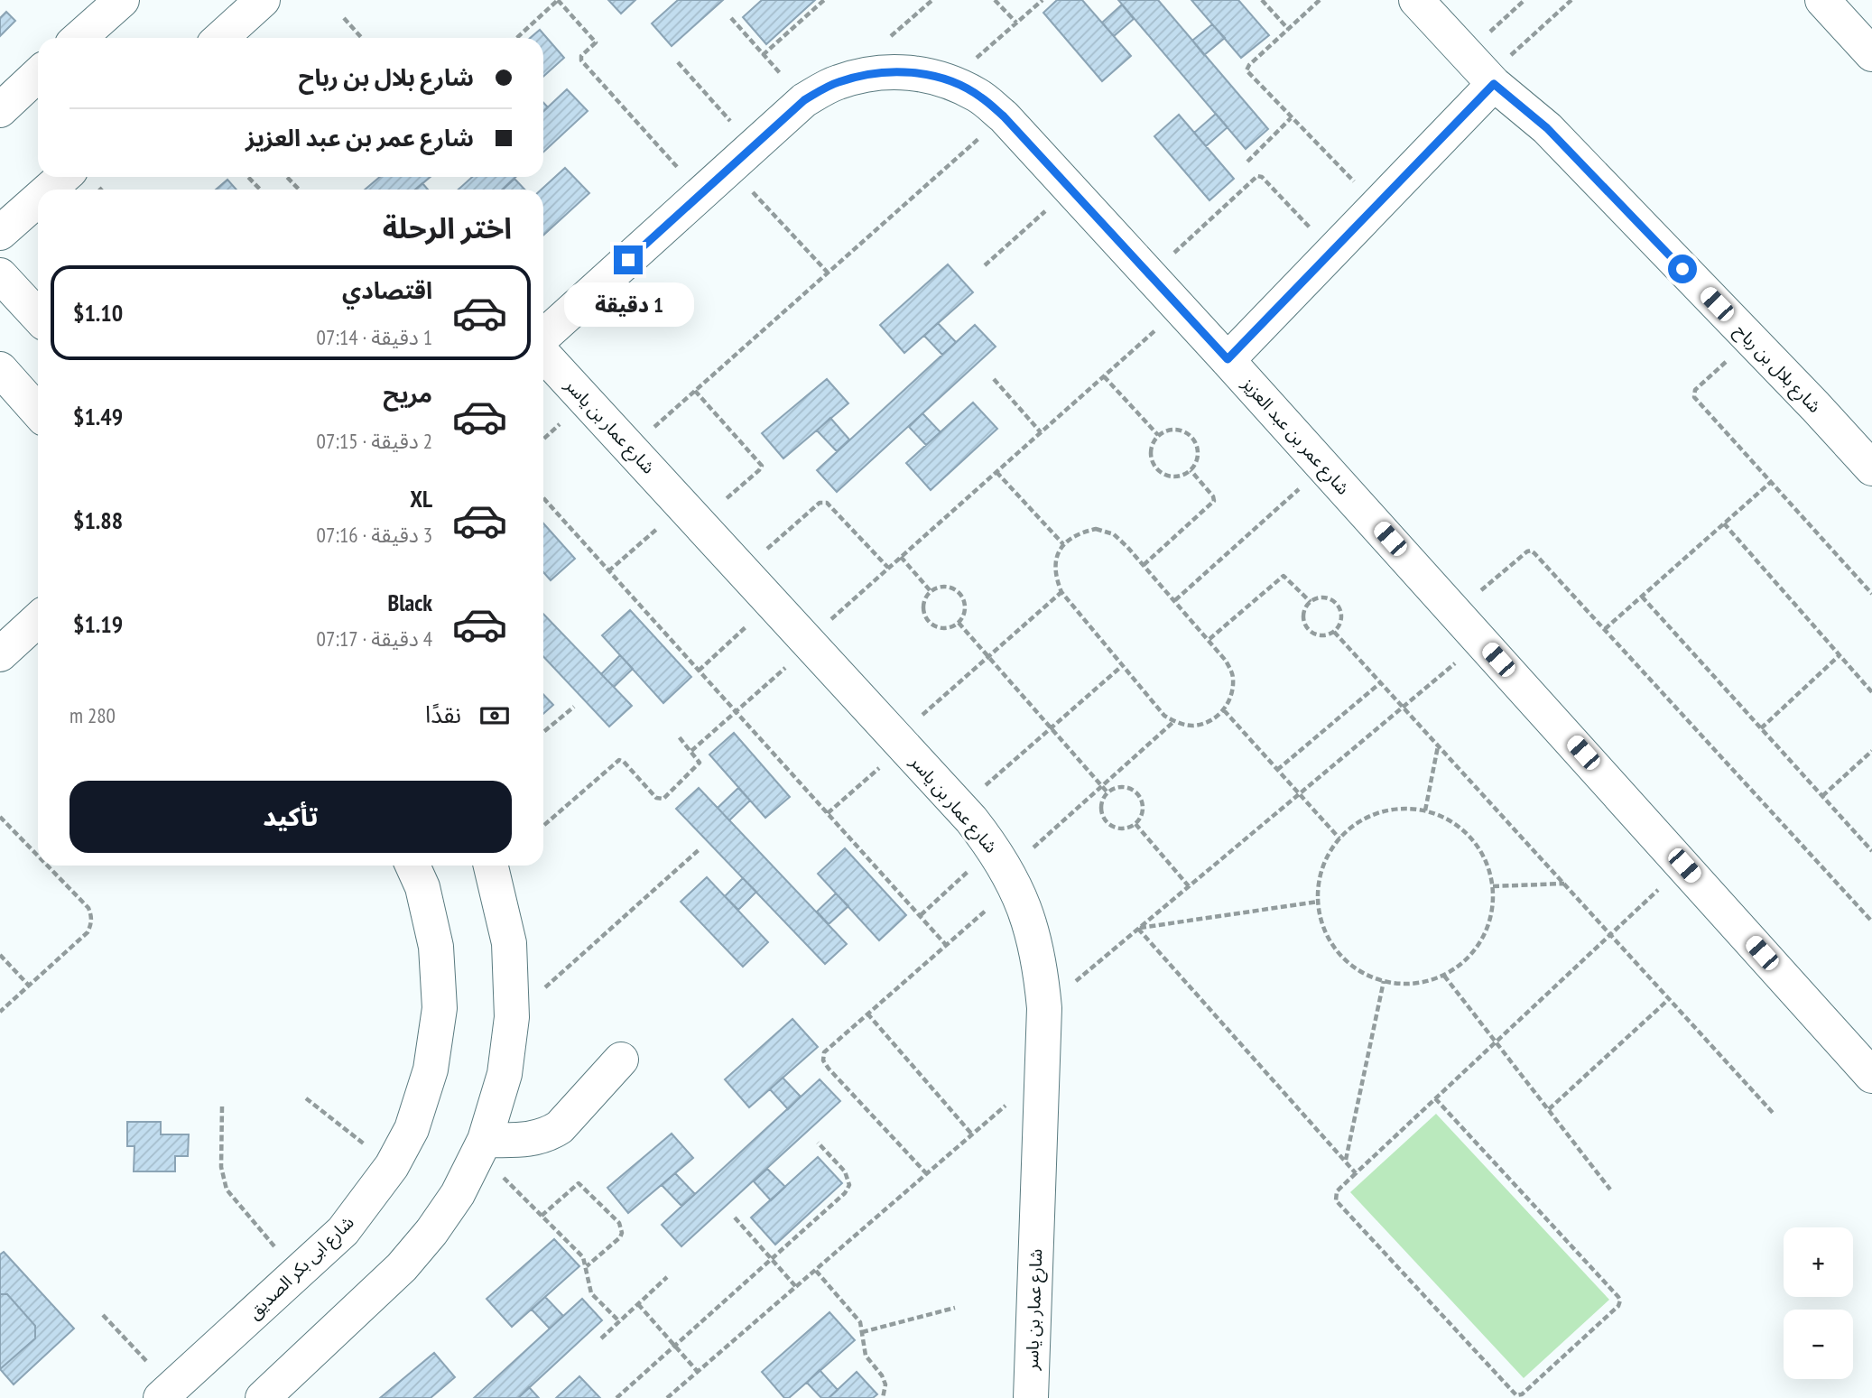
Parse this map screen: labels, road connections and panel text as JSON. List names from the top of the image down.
{
  "streets": {
    "street": [
      "شارع بلال بن رباح",
      "شارع عمار بن ياسر",
      "شارع عمر بن عبد العزيز",
      "شارع ابى بكر الصديق"
    ]
  },
  "page": {
    "banner": ["شارع بلال بن رباح", "شارع عمر بن عبد العزيز"],
    "heading": "اختر الرحلة",
    "list": [
      {
        "name": "اقتصادي",
        "note": "1 دقيقة · 07:14",
        "value": "$1.10"
      },
      {
        "name": "مريح",
        "note": "2 دقيقة · 07:15",
        "value": "$1.49"
      },
      {
        "name": "XL",
        "note": "3 دقيقة · 07:16",
        "value": "$1.88"
      },
      {
        "name": "Black",
        "note": "4 دقيقة · 07:17",
        "value": "$1.19"
      }
    ],
    "bubble": "1 دقيقة",
    "pay": ["نقدًا", "280 m"],
    "buttons": "تأكيد",
    "map_buttons": ["+", "−"]
  }
}
